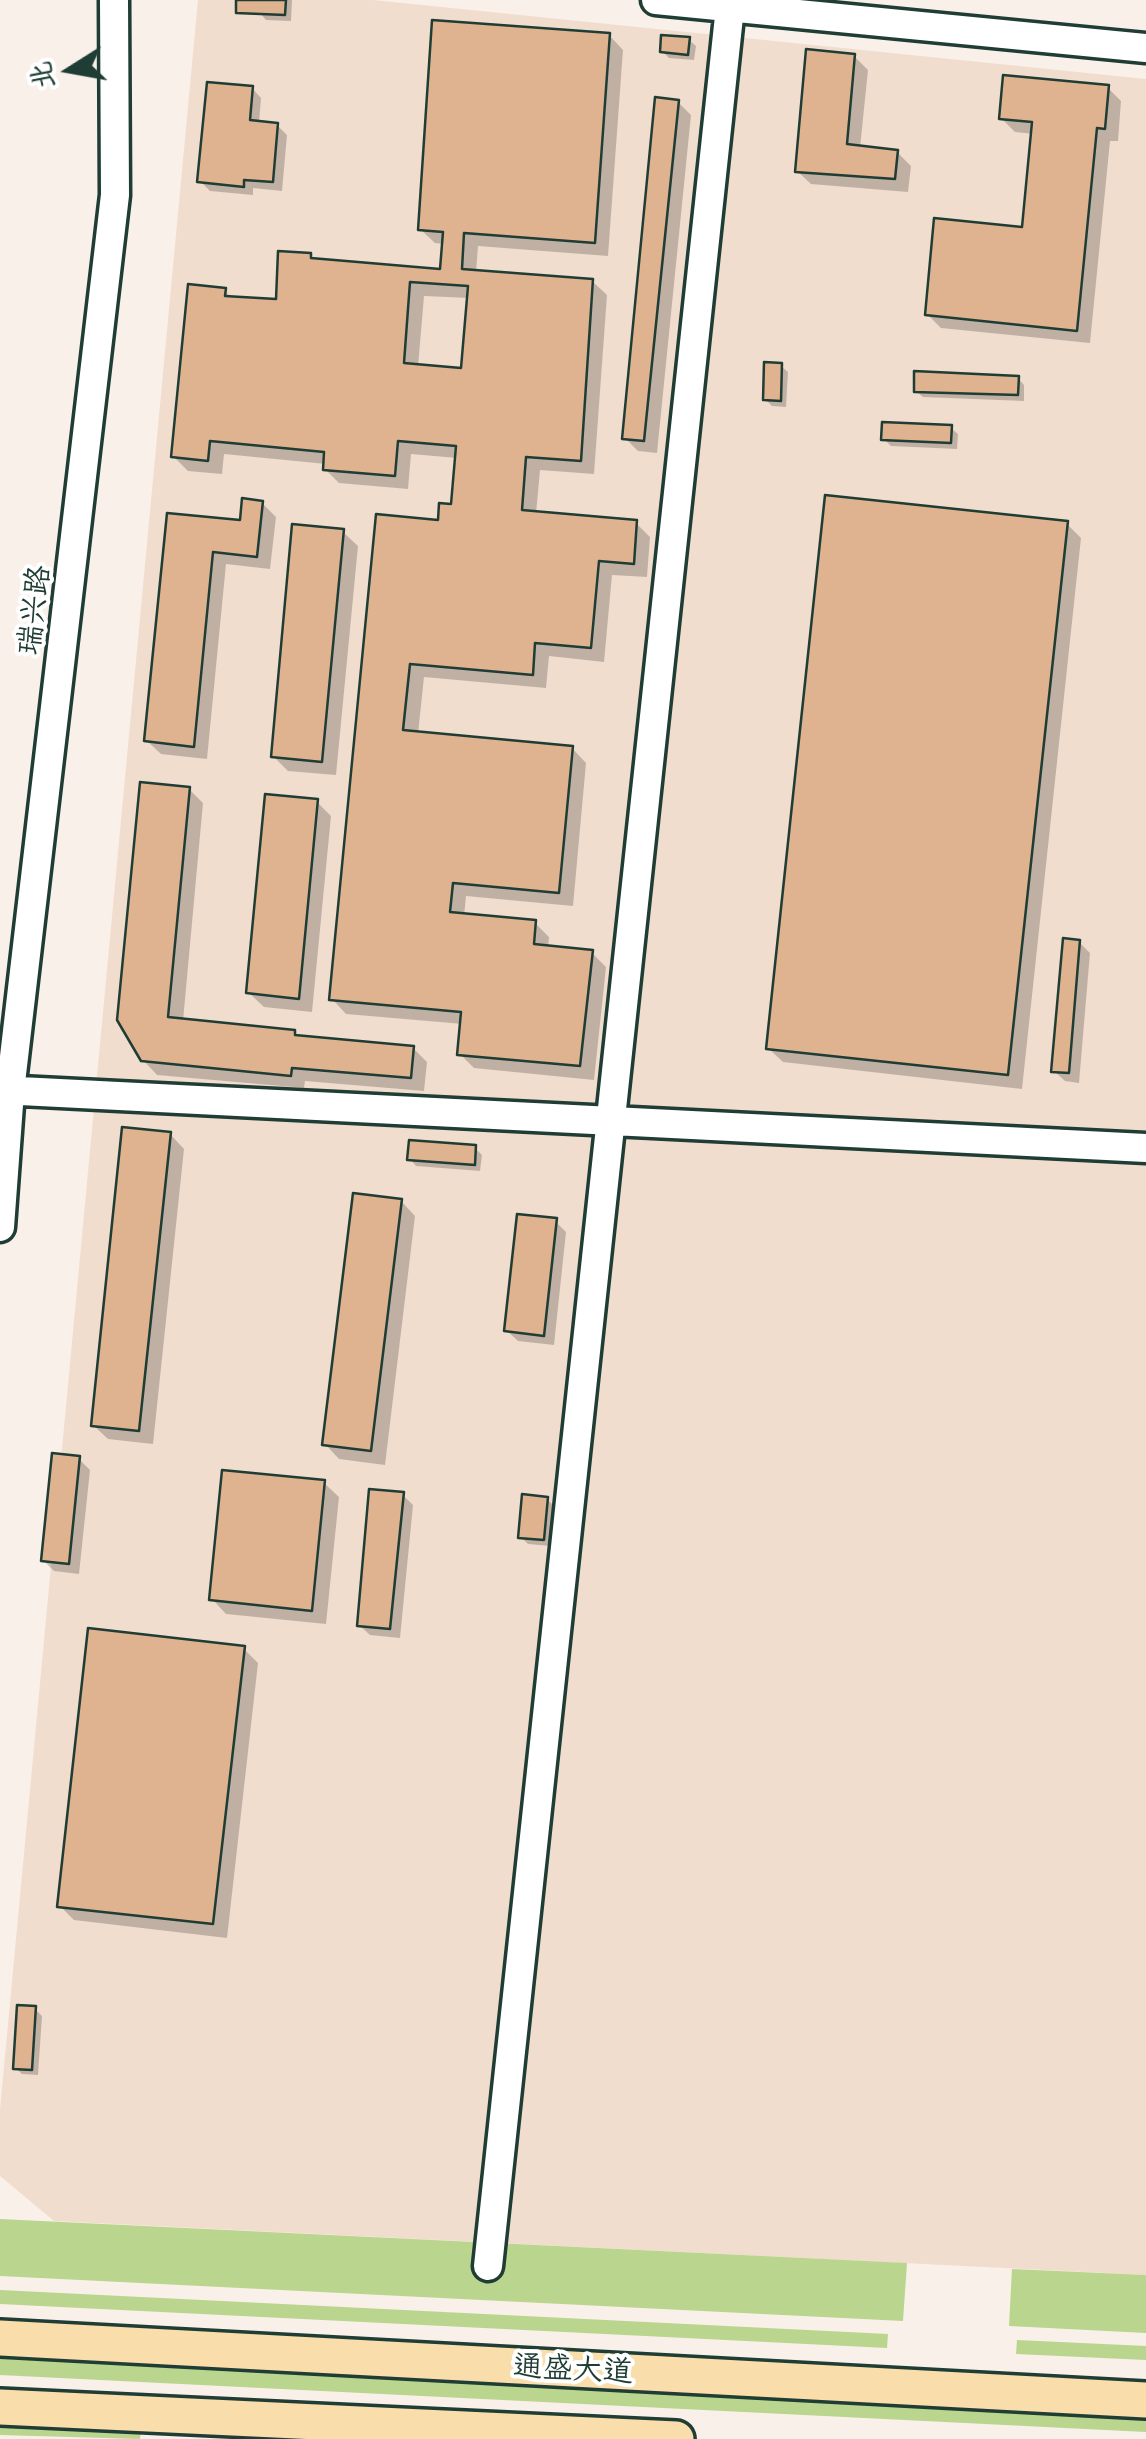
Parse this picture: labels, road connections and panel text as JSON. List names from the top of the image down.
{
  "streets": {
    "main road": ["通盛大道"],
    "street": ["瑞兴路"]
  },
  "north": "left"
}
